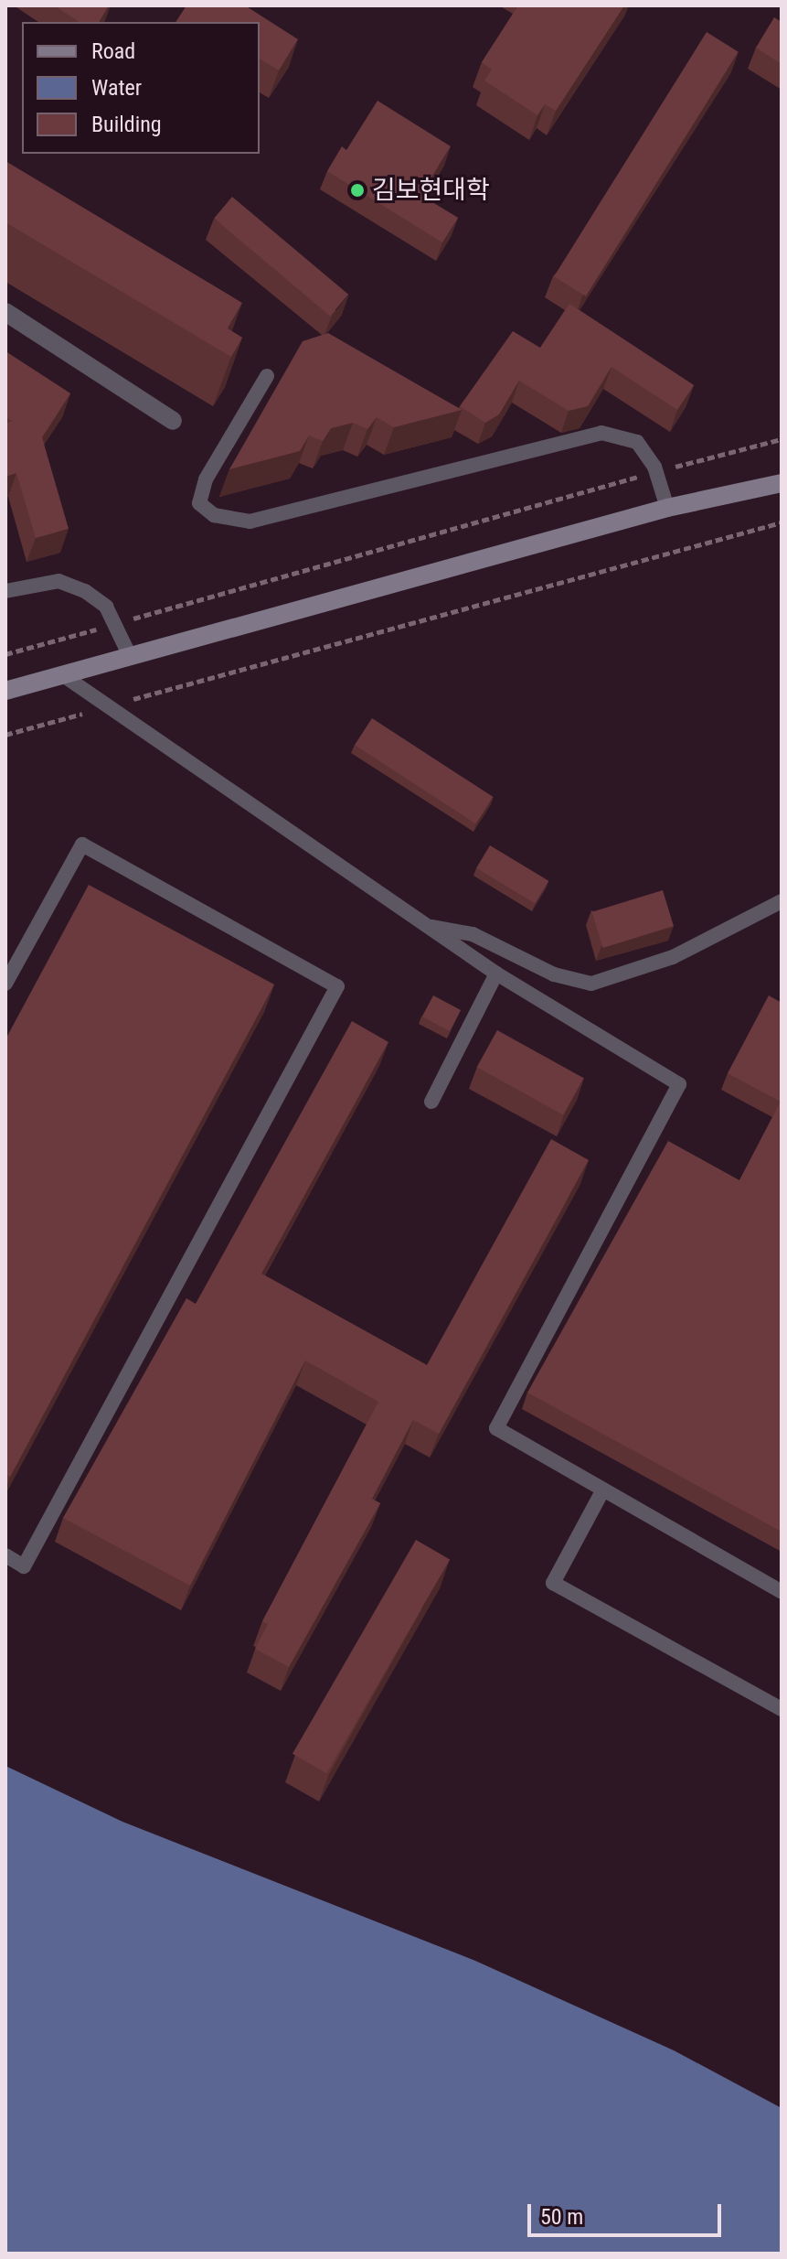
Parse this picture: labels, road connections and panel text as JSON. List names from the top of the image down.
{
  "places": ["김보현대학"],
  "legend": ["Road", "Water", "Building"],
  "scale_bar": "50 m"
}
